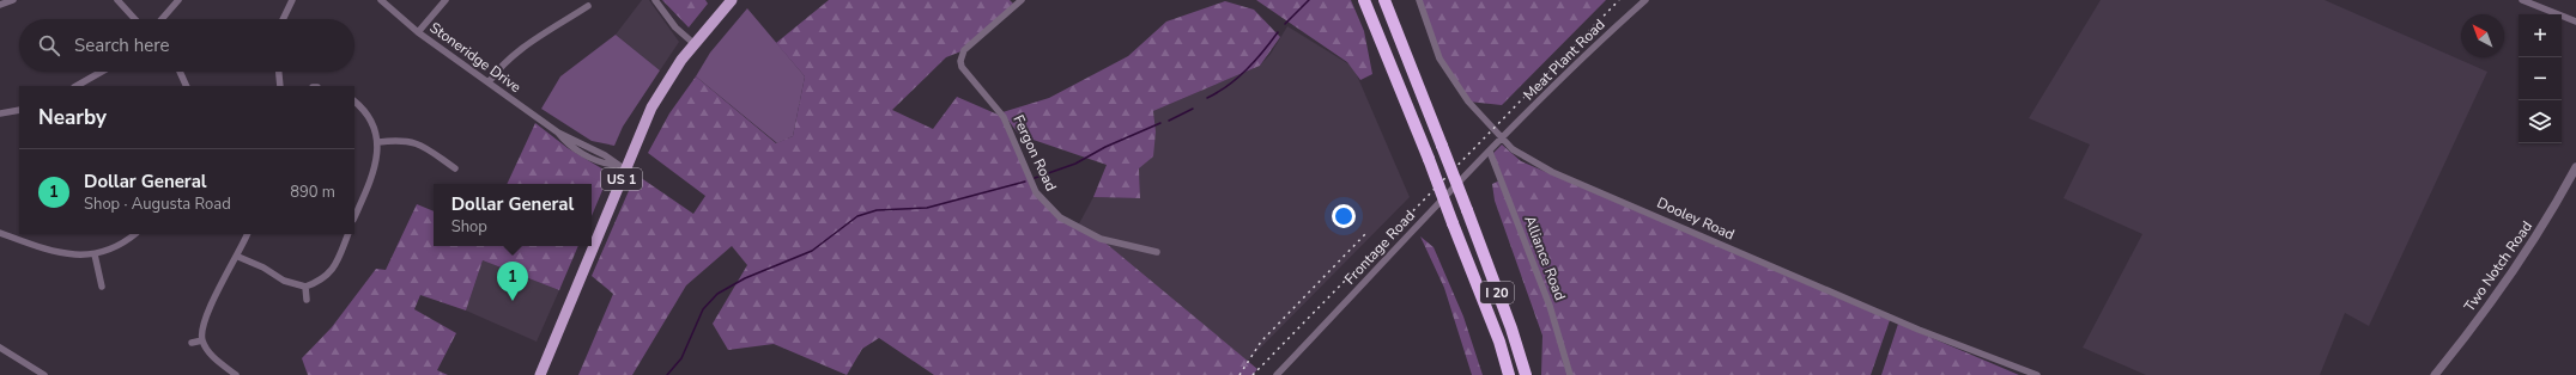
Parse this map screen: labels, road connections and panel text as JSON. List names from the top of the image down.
{
  "streets": {
    "highway": ["I 20"],
    "main road": ["US 1"],
    "street": [
      "Stoneridge Drive",
      "Meat Plant Road",
      "Fergon Road",
      "Dooley Road",
      "Frontage Road",
      "Alliance Road",
      "Two Notch Road"
    ]
  },
  "crossings": [
    ["Stoneridge Drive", "US 1"],
    ["Meat Plant Road", "Dooley Road"],
    ["Meat Plant Road", "Frontage Road"],
    ["Dooley Road", "Frontage Road"],
    ["Frontage Road", "Alliance Road"]
  ],
  "north": "top left",
  "page": {
    "map_buttons": ["+", "−"],
    "search": "Search here",
    "heading": "Nearby",
    "list": [
      {
        "mark": "1",
        "name": "Dollar General",
        "note": "Shop · Augusta Road",
        "value": "890 m"
      }
    ],
    "popup": ["Dollar General", "Shop"],
    "pins": "1"
  }
}
